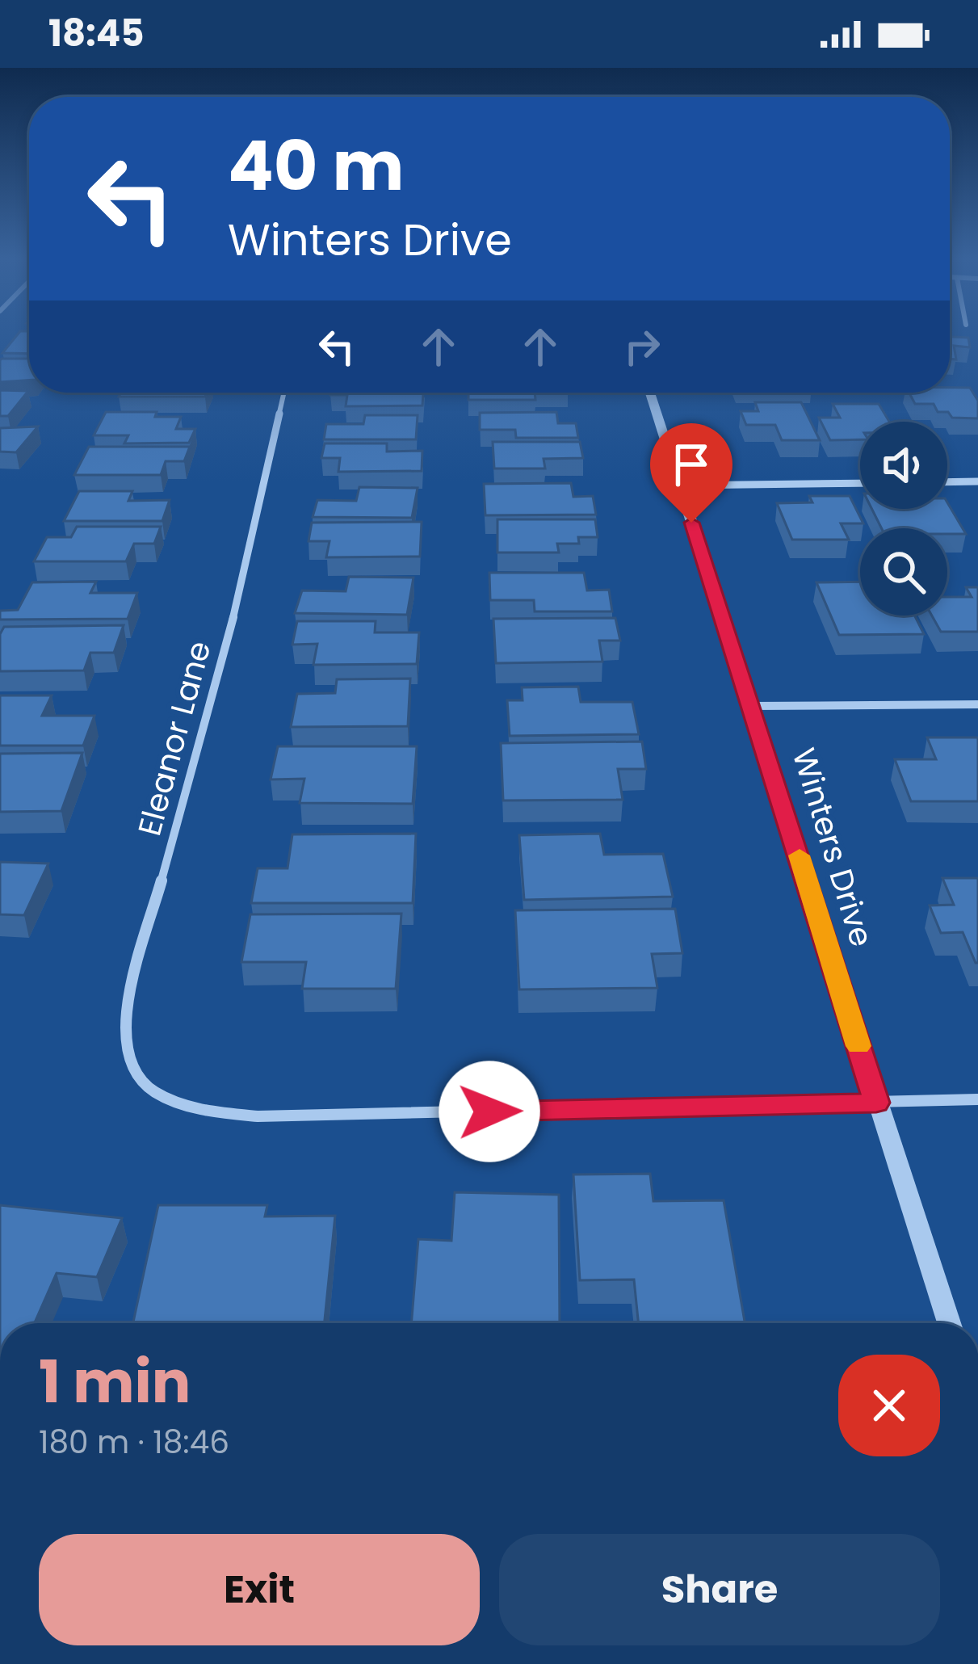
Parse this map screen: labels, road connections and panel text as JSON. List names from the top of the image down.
{
  "streets": {
    "street": ["Eleanor Lane", "Winters Drive"]
  },
  "crossings": [
    ["Eleanor Lane", "Winters Drive"]
  ],
  "page": {
    "status": "18:45",
    "turn": ["40 m", "Winters Drive"],
    "heading": ["1 min", "180 m · 18:46"],
    "buttons": ["Exit", "Share"]
  }
}
